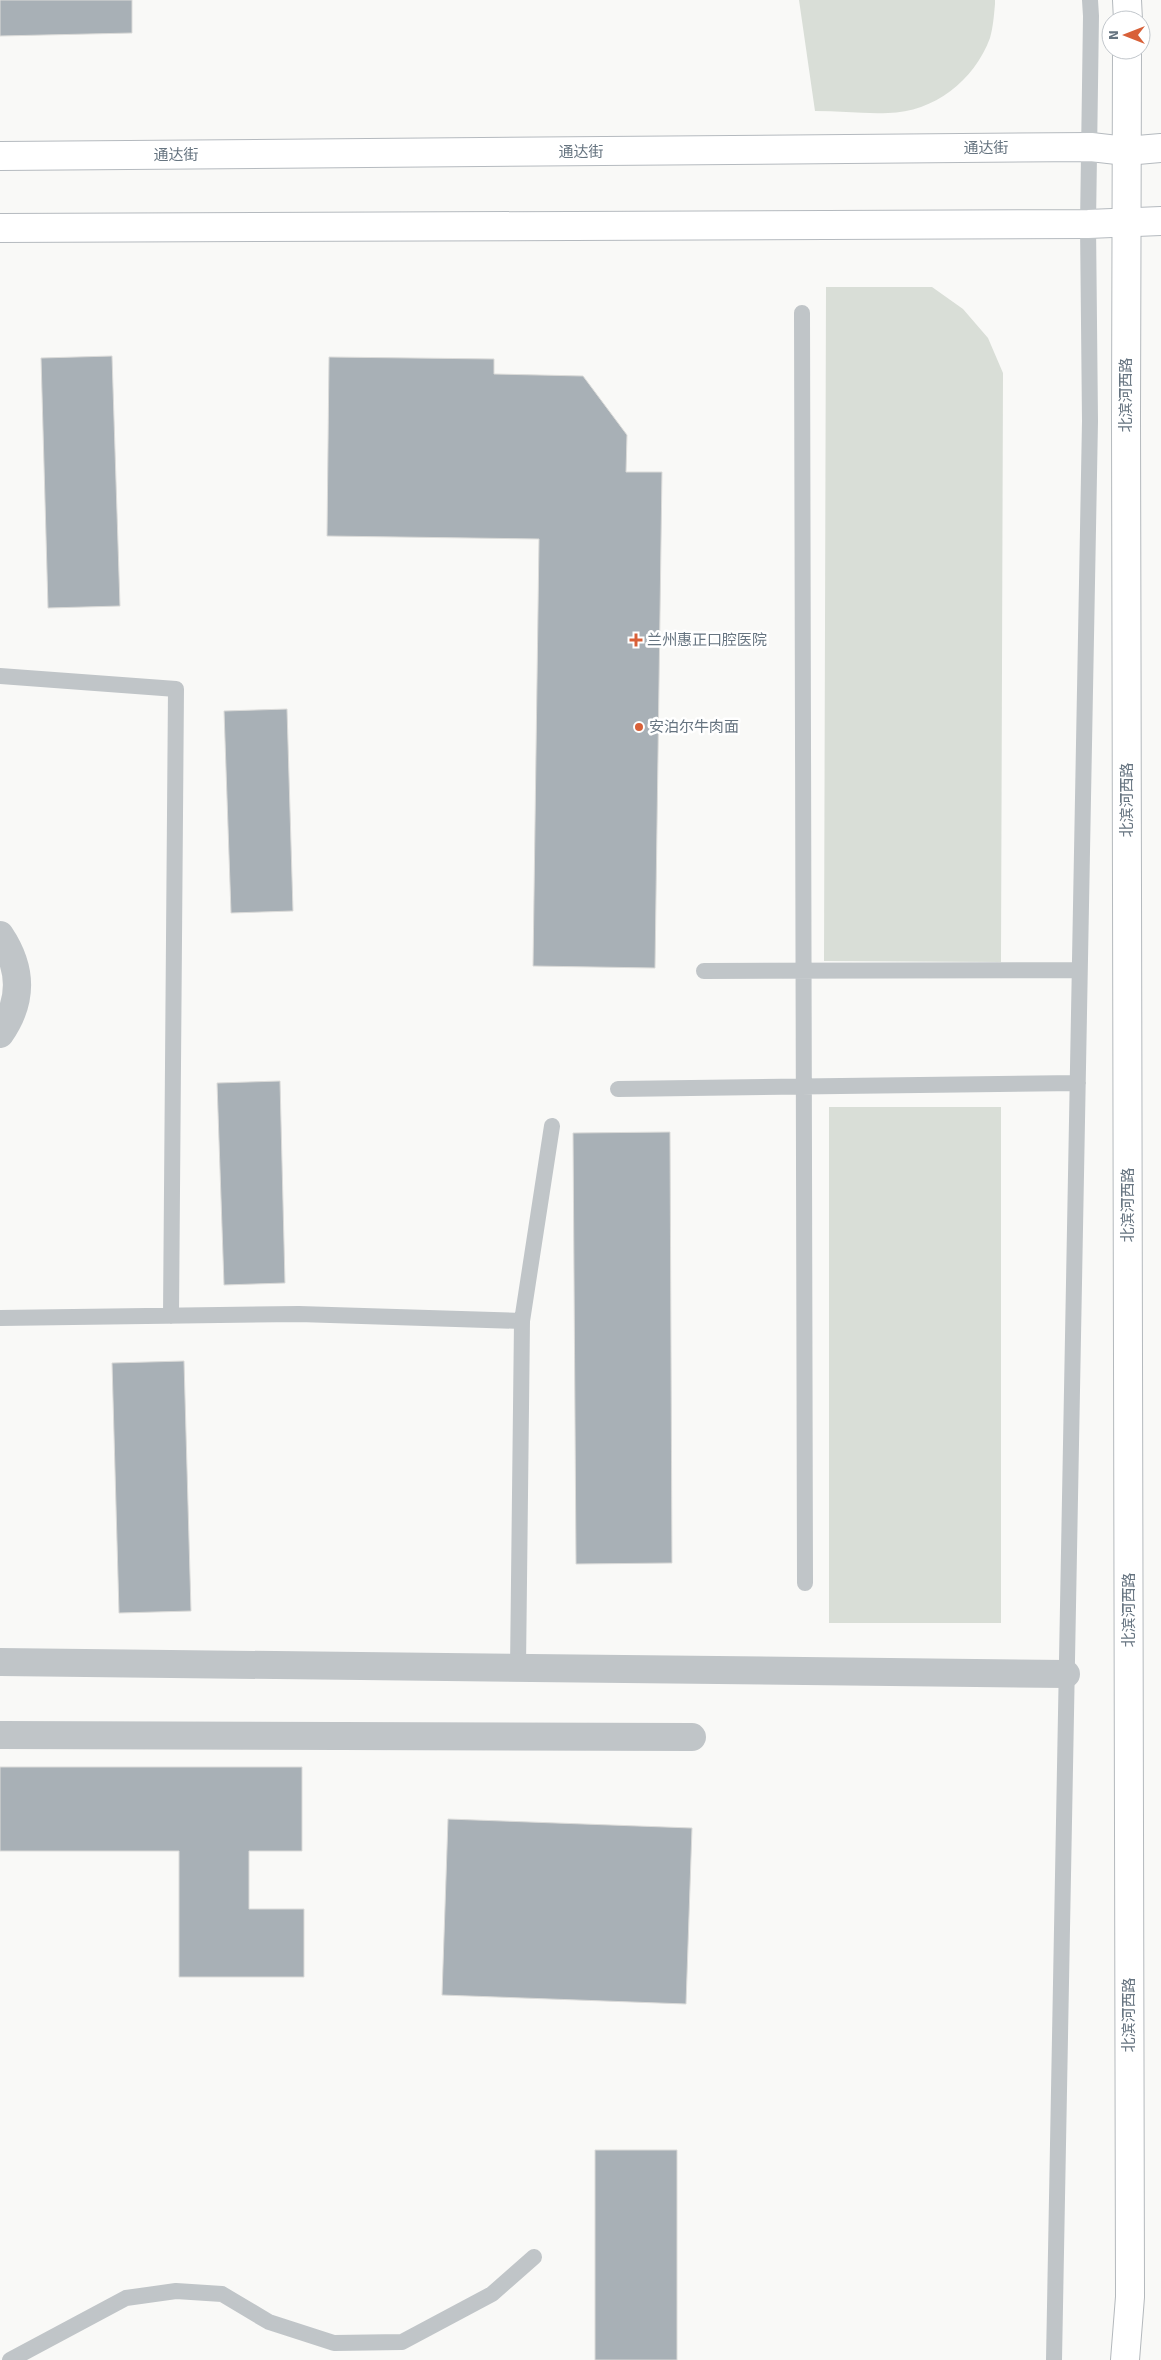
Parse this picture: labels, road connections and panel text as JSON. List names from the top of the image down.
{
  "streets": {
    "main road": ["通达街", "北滨河西路"]
  },
  "crossings": [
    ["通达街", "北滨河西路"]
  ],
  "places": {
    "health": ["兰州惠正口腔医院"],
    "other": ["安泊尔牛肉面"]
  },
  "north": "left"
}
